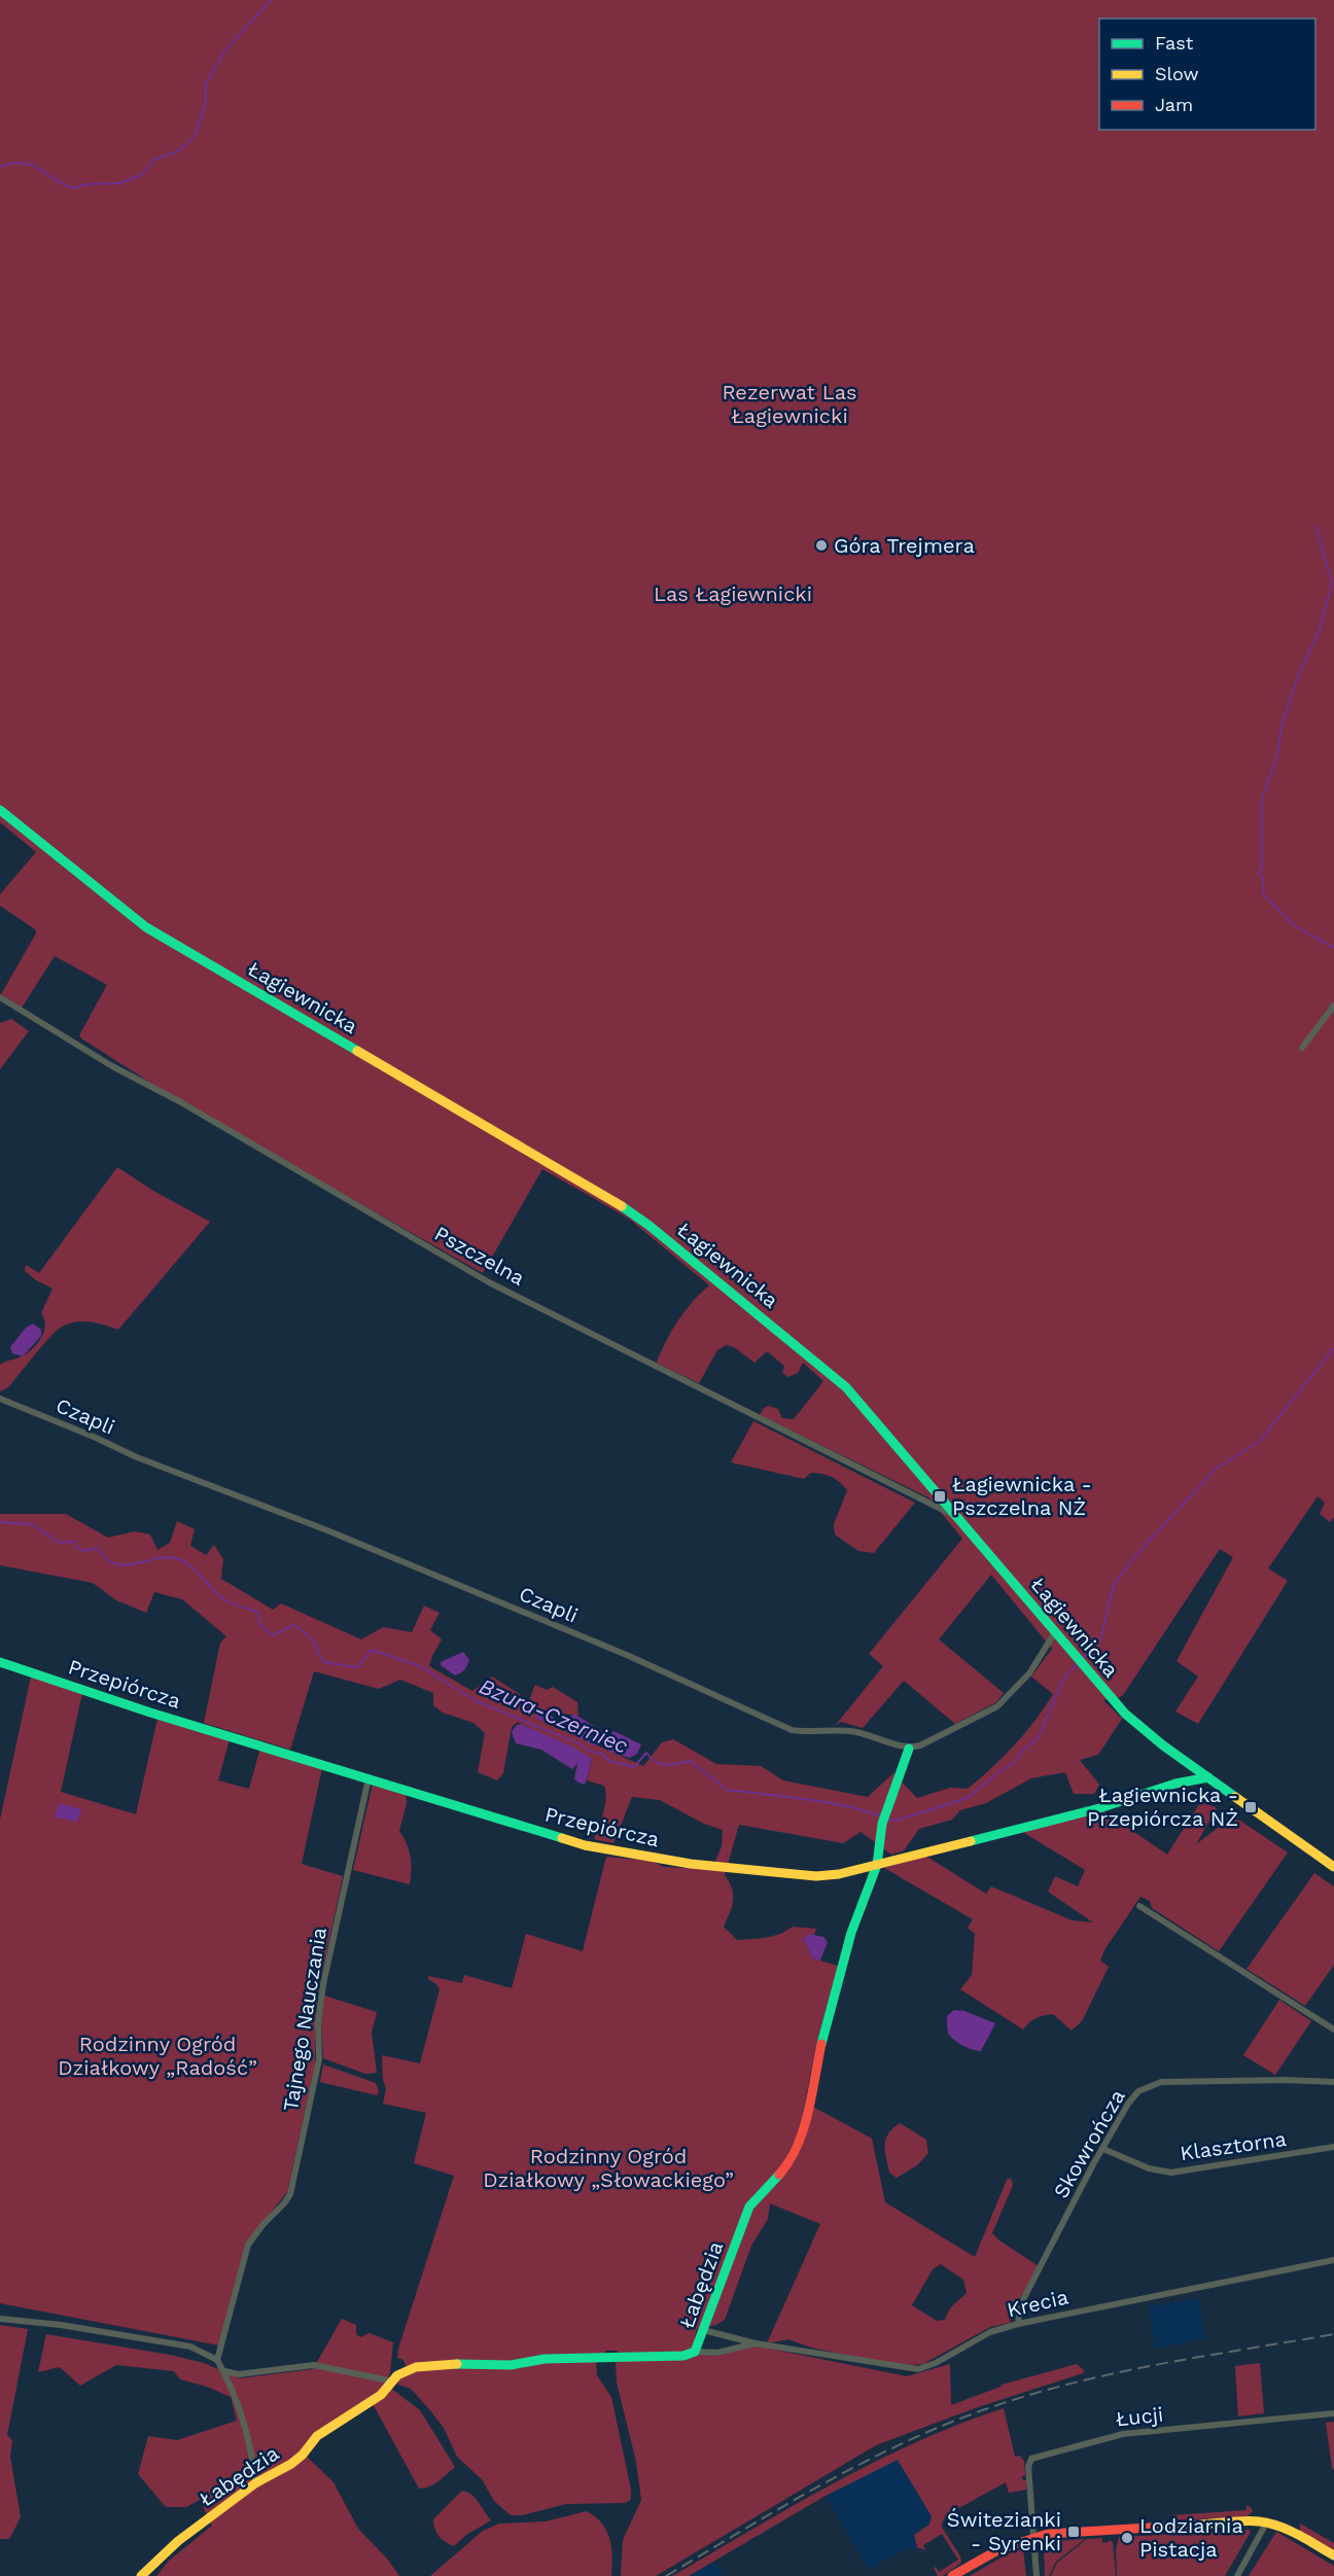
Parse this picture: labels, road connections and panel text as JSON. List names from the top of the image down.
{
  "streets": {
    "street": [
      "Łagiewnicka",
      "Pszczelna",
      "Czapli",
      "Przepiórcza",
      "Tajnego Nauczania",
      "Skowrończa",
      "Klasztorna",
      "Łabędzia",
      "Krecia",
      "Łucji"
    ]
  },
  "crossings": [
    ["Łagiewnicka", "Pszczelna"],
    ["Łagiewnicka", "Przepiórcza"],
    ["Czapli", "Łabędzia"],
    ["Przepiórcza", "Tajnego Nauczania"],
    ["Przepiórcza", "Łabędzia"],
    ["Skowrończa", "Klasztorna"],
    ["Skowrończa", "Krecia"],
    ["Łabędzia", "Krecia"]
  ],
  "water": ["Bzura-Czerniec"],
  "parks": [
    "Rezerwat Las Łagiewnicki",
    "Las Łagiewnicki",
    "Rodzinny Ogród Działkowy „Radość”",
    "Rodzinny Ogród Działkowy „Słowackiego”"
  ],
  "places": {
    "other": ["Góra Trejmera", "Lodziarnia Pistacja"],
    "transit": ["Łagiewnicka - Pszczelna NŻ", "Łagiewnicka - Przepiórcza NŻ", "Świtezianki - Syrenki"]
  },
  "legend": ["Fast", "Slow", "Jam"]
}
